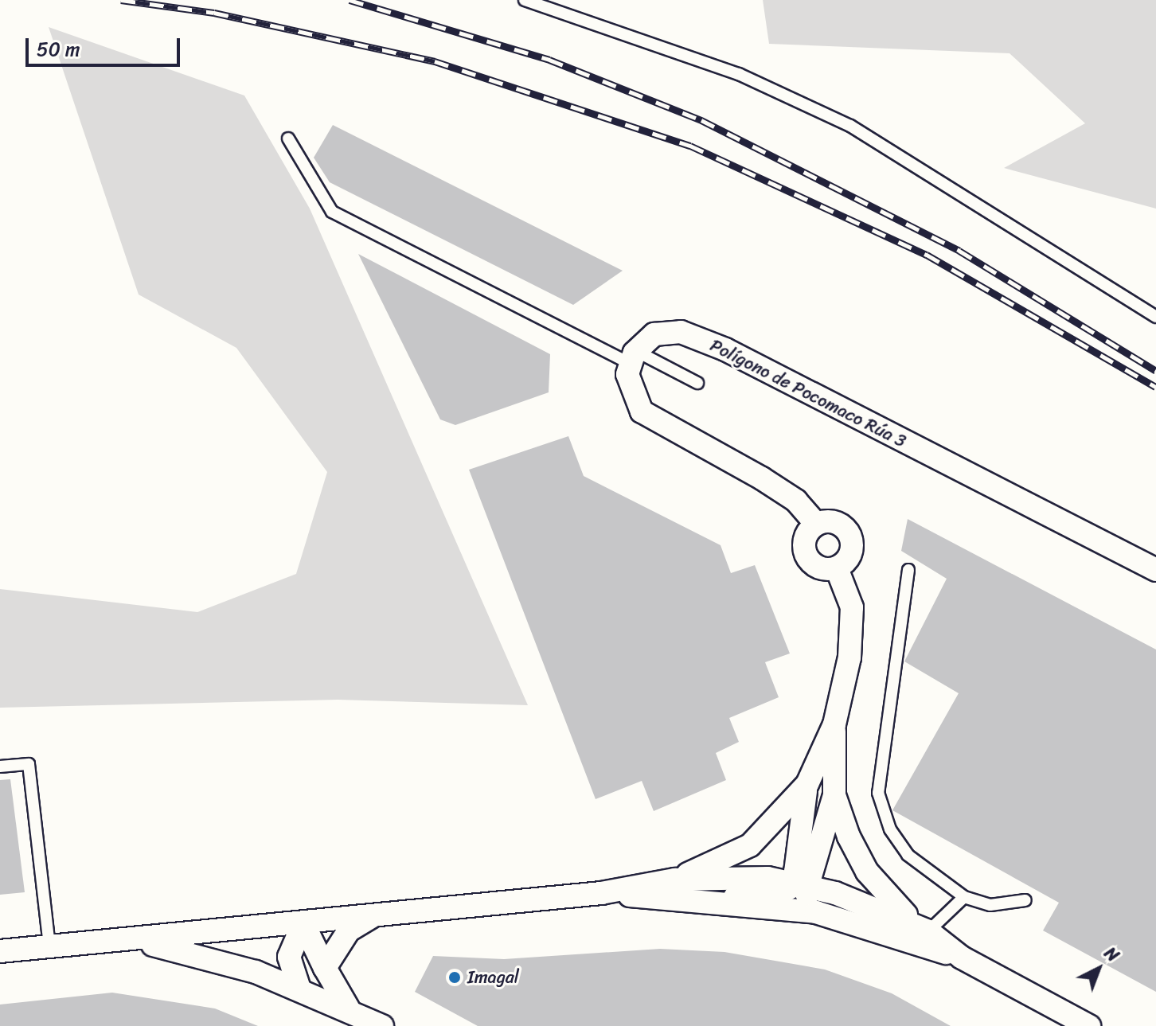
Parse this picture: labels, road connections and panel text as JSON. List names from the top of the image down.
{
  "streets": {
    "street": ["Polígono de Pocomaco Rúa 3"]
  },
  "places": ["Imagal"],
  "scale_bar": "50 m",
  "north": "top right"
}
